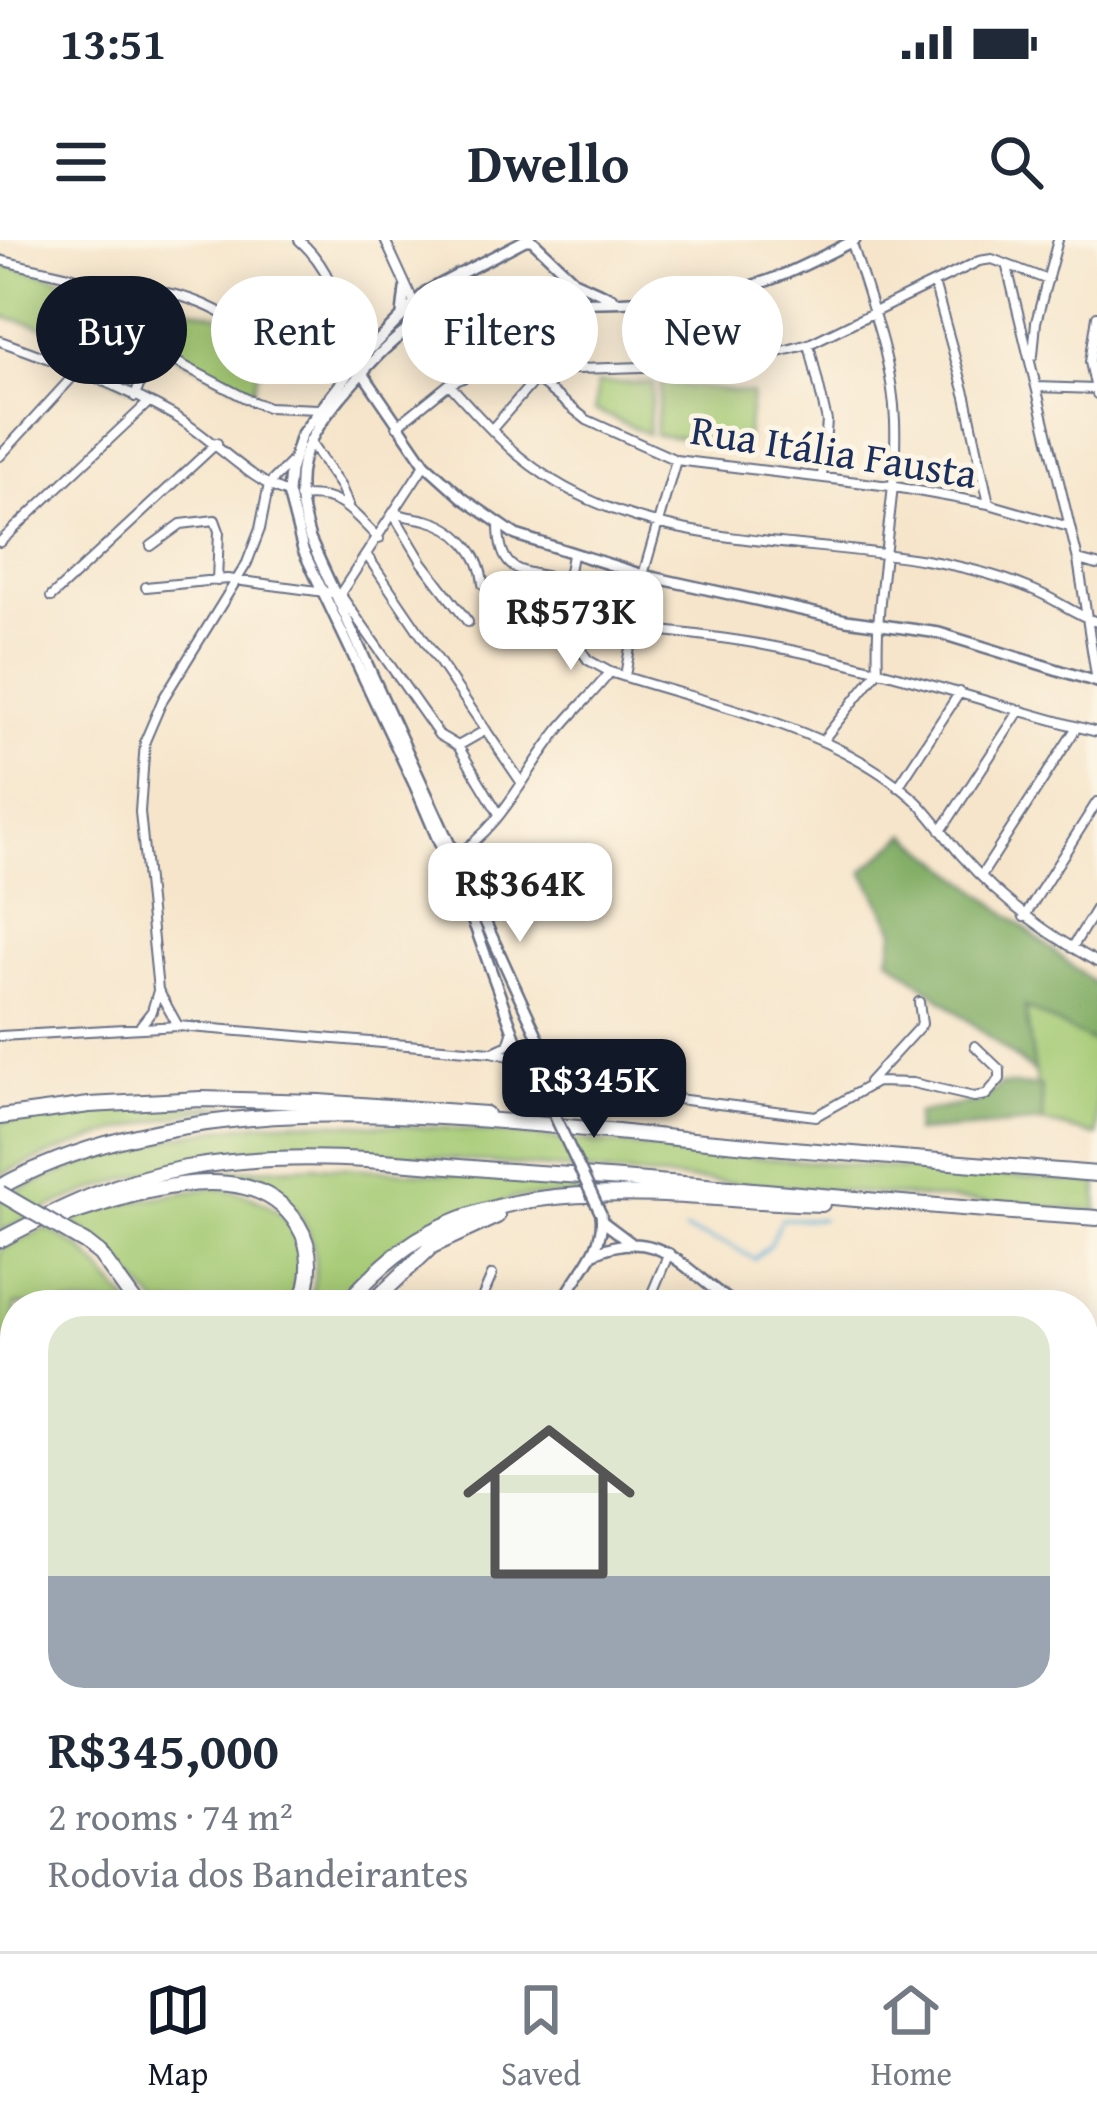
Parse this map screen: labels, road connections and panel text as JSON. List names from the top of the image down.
{
  "streets": {
    "street": ["Rua Itália Fausta"]
  },
  "page": {
    "status": "13:51",
    "header": "Dwello",
    "chip": [
      "Buy",
      "Rent",
      "Filters",
      "New"
    ],
    "price": ["R$573K", "R$364K", "R$345K"],
    "list": [
      {
        "name": "R$345,000",
        "note": "2 rooms · 74 m² · Rodovia dos Bandeirantes"
      }
    ],
    "tabs": ["Map", "Saved", "Home"]
  }
}
